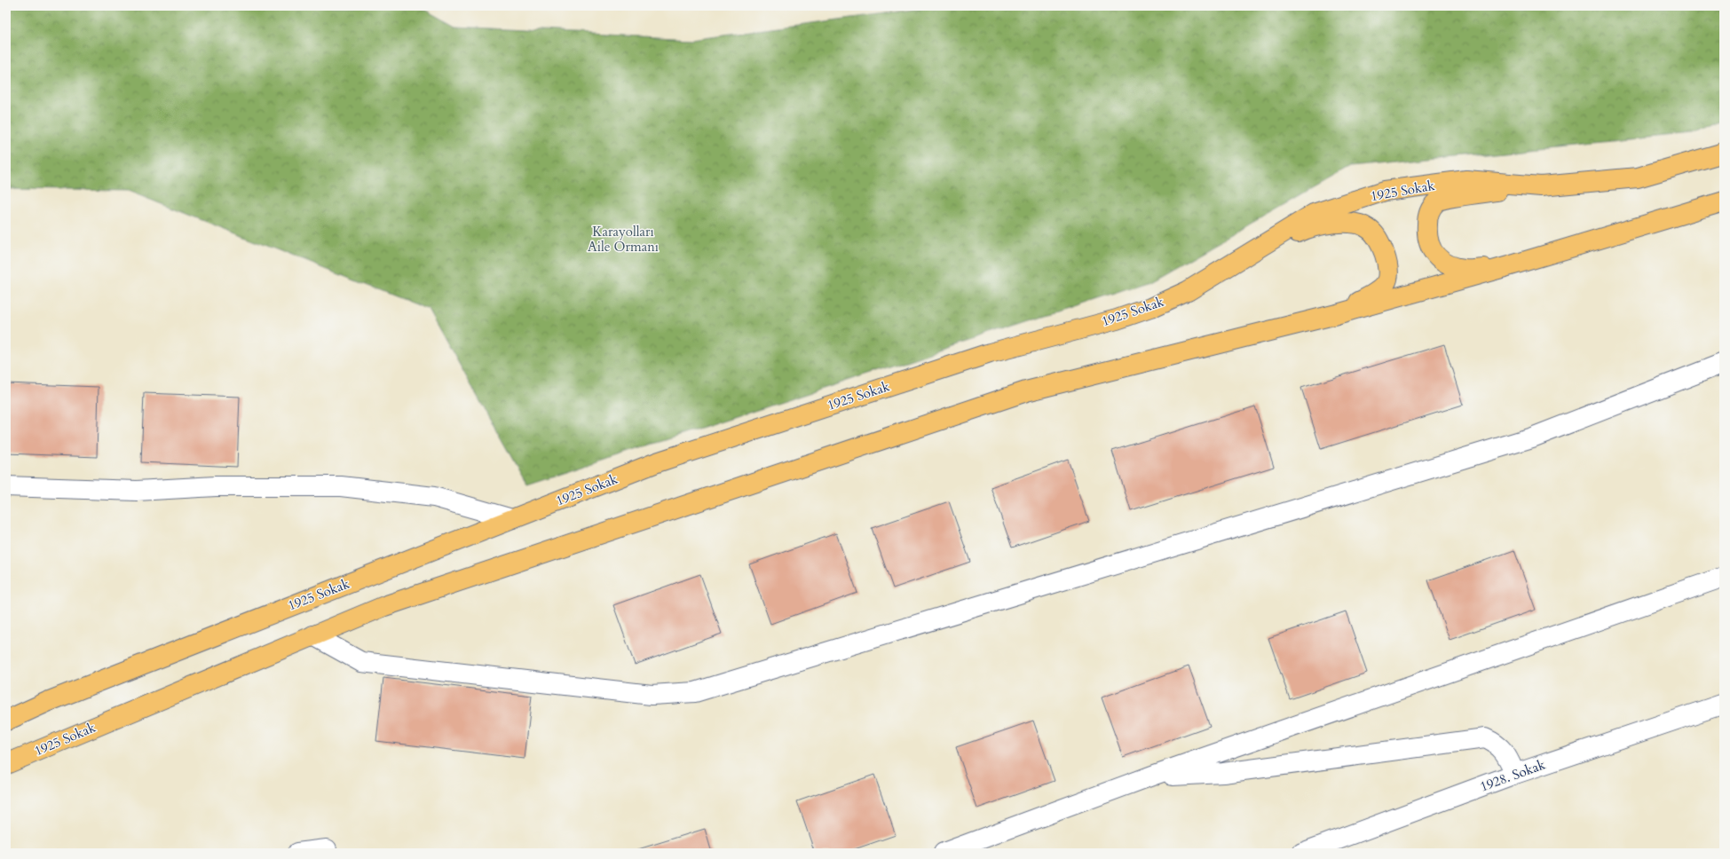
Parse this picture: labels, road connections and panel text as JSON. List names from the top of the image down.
{
  "streets": {
    "main road": ["1925 Sokak"],
    "street": ["1928. Sokak"]
  },
  "parks": ["Karayolları Aile Ormanı"]
}
